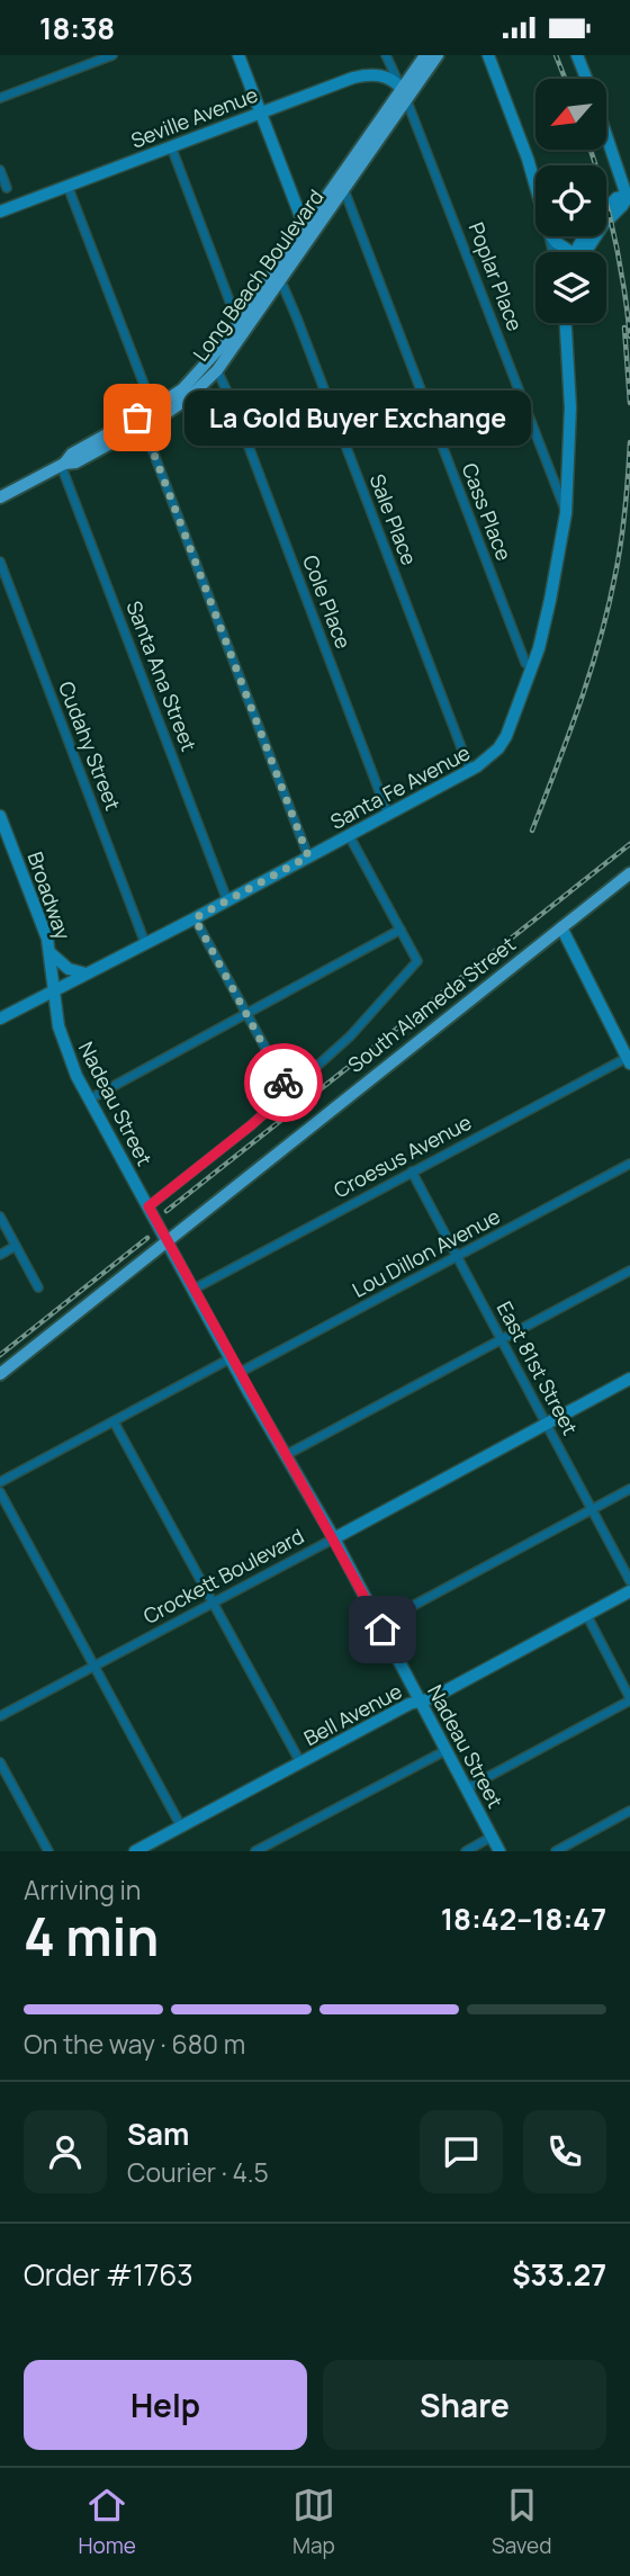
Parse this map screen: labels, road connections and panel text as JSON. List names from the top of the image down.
{
  "streets": {
    "main road": [
      "Seville Avenue",
      "Long Beach Boulevard",
      "Santa Fe Avenue",
      "Broadway",
      "South Alameda Street",
      "Nadeau Street",
      "Crockett Boulevard",
      "Bell Avenue"
    ],
    "street": [
      "Poplar Place",
      "Cass Place",
      "Sale Place",
      "Cole Place",
      "Santa Ana Street",
      "Cudahy Street",
      "Croesus Avenue",
      "Lou Dillon Avenue",
      "East 81st Street"
    ]
  },
  "crossings": [
    ["Seville Avenue", "Long Beach Boulevard"],
    ["Seville Avenue", "Poplar Place"],
    ["Long Beach Boulevard", "Poplar Place"],
    ["Long Beach Boulevard", "Cass Place"],
    ["Long Beach Boulevard", "Sale Place"],
    ["Long Beach Boulevard", "Cole Place"],
    ["Long Beach Boulevard", "Santa Ana Street"],
    ["Poplar Place", "Santa Fe Avenue"],
    ["Cass Place", "Santa Fe Avenue"],
    ["Sale Place", "Santa Fe Avenue"],
    ["Cole Place", "Santa Fe Avenue"],
    ["Santa Ana Street", "Santa Fe Avenue"],
    ["Cudahy Street", "Santa Fe Avenue"],
    ["Santa Fe Avenue", "Broadway"],
    ["Santa Fe Avenue", "Nadeau Street"],
    ["Broadway", "Nadeau Street"],
    ["South Alameda Street", "Nadeau Street"],
    ["Nadeau Street", "Croesus Avenue"],
    ["Nadeau Street", "Lou Dillon Avenue"],
    ["Nadeau Street", "Crockett Boulevard"],
    ["Nadeau Street", "Bell Avenue"],
    ["Croesus Avenue", "East 81st Street"],
    ["Lou Dillon Avenue", "East 81st Street"],
    ["East 81st Street", "Crockett Boulevard"]
  ],
  "places": ["La Gold Buyer Exchange"],
  "north": "bottom left",
  "page": {
    "status": "18:38",
    "bubble": "La Gold Buyer Exchange",
    "heading": ["4 min", "Arriving in", "18:42–18:47"],
    "panel": [
      "Sam",
      "Courier · 4.5",
      "Order #1763",
      "$33.27"
    ],
    "bar": "On the way · 680 m",
    "buttons": ["Help", "Share"],
    "tabs": ["Home", "Map", "Saved"]
  }
}
